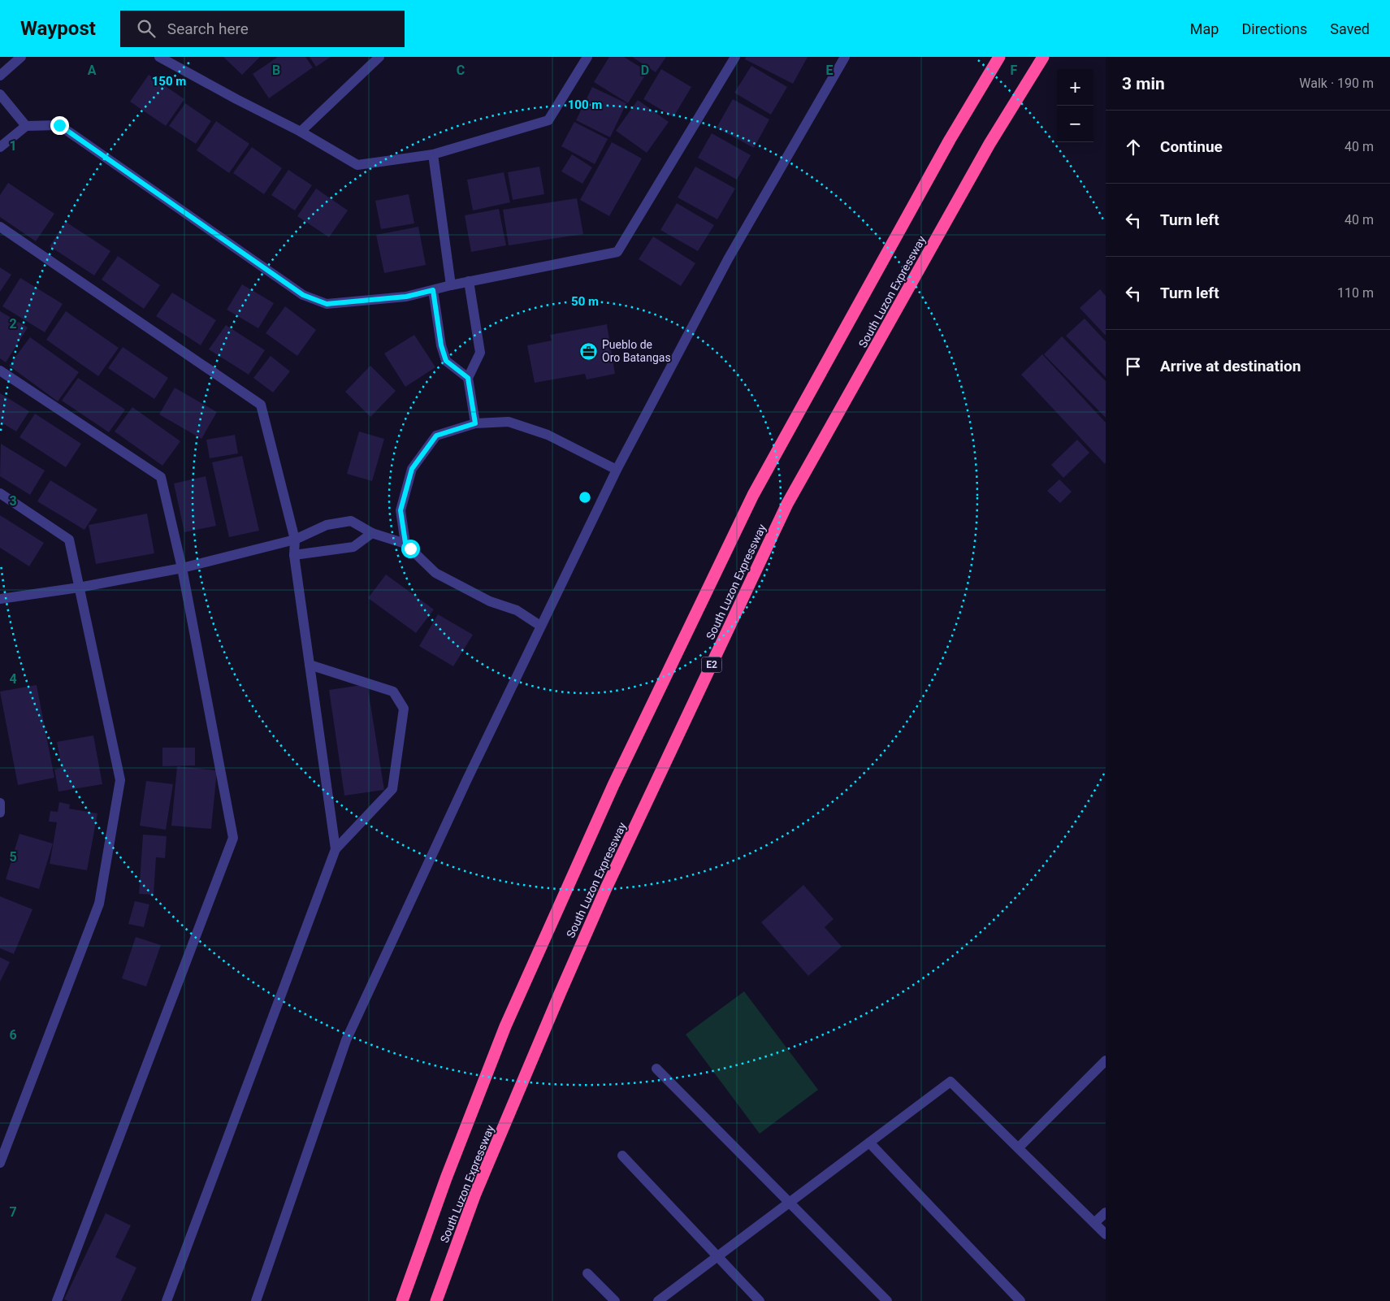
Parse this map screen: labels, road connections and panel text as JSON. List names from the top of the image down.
{
  "streets": {
    "highway": ["South Luzon Expressway", "E2"]
  },
  "places": {
    "office": ["Pueblo de Oro Batangas"]
  },
  "page": {
    "header": "Waypost",
    "search": "Search here",
    "nav": ["Map", "Directions", "Saved"],
    "heading": ["3 min", "Walk · 190 m"],
    "map_buttons": ["+", "−"],
    "list": [
      ["Continue", "40 m"],
      ["Turn left", "40 m"],
      ["Turn left", "110 m"],
      "Arrive at destination"
    ]
  },
  "grid": {
    "columns": [
      "A",
      "B",
      "C",
      "D",
      "E",
      "F"
    ],
    "rows": [
      "1",
      "2",
      "3",
      "4",
      "5",
      "6",
      "7"
    ]
  },
  "rings": ["150 m", "100 m", "50 m"]
}
